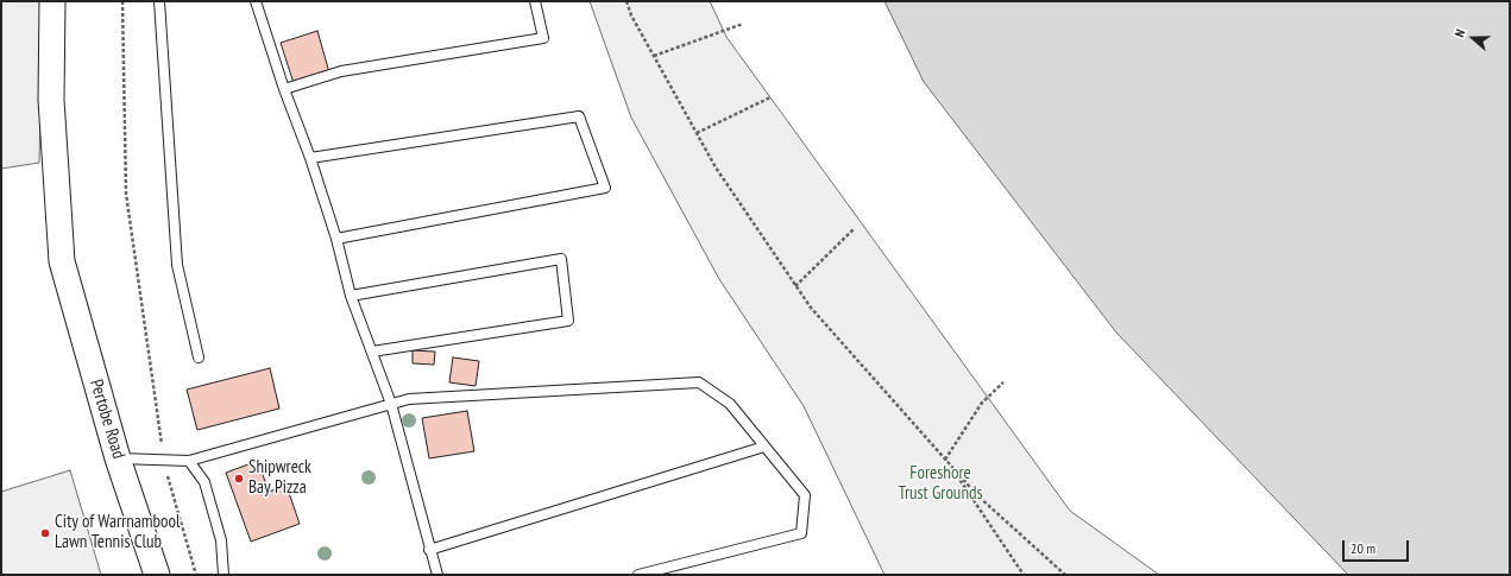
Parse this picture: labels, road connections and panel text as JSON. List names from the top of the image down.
{
  "streets": {
    "street": ["Pertobe Road"]
  },
  "parks": ["Foreshore Trust Grounds"],
  "places": ["Shipwreck Bay Pizza", "City of Warrnambool Lawn Tennis Club"],
  "scale_bar": "20 m",
  "north": "left"
}
